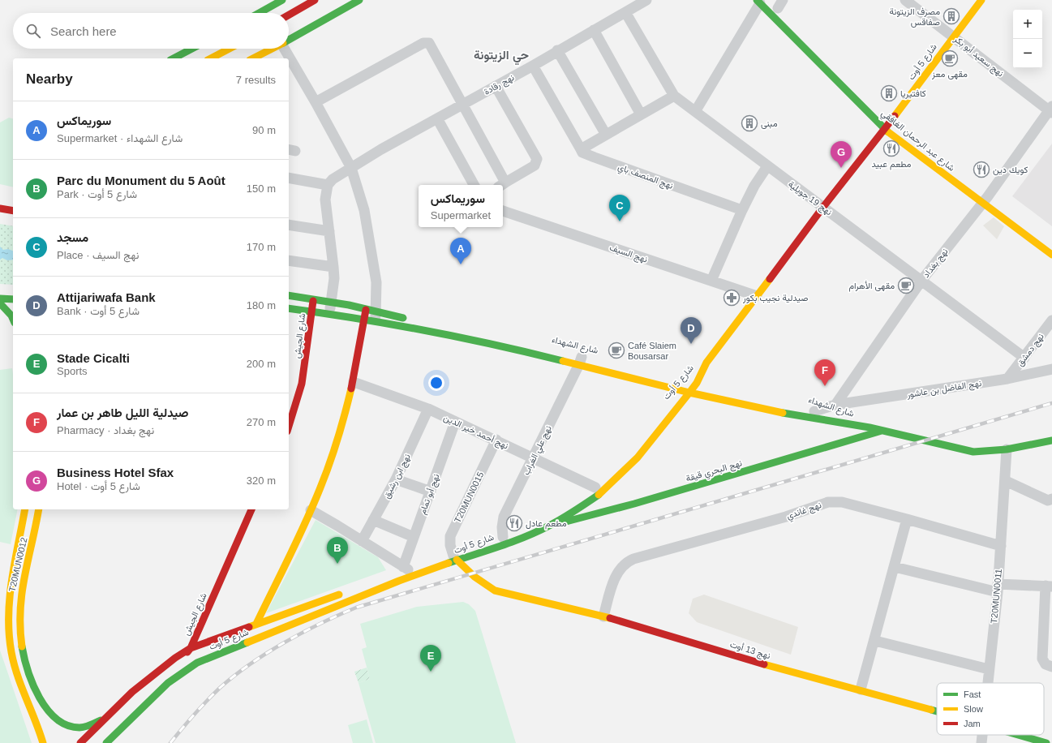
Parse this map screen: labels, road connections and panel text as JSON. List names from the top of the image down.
{
  "streets": {
    "main road": [
      "شارع 5 أوت",
      "شارع عبد الرحمان الغافقي",
      "شارع الجيش",
      "شارع الشهداء",
      "نهج البحري قيقة",
      "T20MUN0012",
      "نهج 13 أوت"
    ],
    "street": [
      "نهج سعيد أبو بكر",
      "نهج رقادة",
      "نهج المنصف باي",
      "نهج 19 جويلية",
      "نهج السيف",
      "نهج بغداد",
      "نهج دمشق",
      "نهج الفاضل بن عاشور",
      "نهج أحمد خير الدين",
      "نهج علي الغراب",
      "نهج ابن رشيق",
      "نهج أبو تمام",
      "T20MUN0015",
      "نهج غاندي",
      "T20MUN0011"
    ]
  },
  "crossings": [
    ["نهج سعيد أبو بكر", "شارع 5 أوت"],
    ["نهج سعيد أبو بكر", "نهج بغداد"],
    ["شارع 5 أوت", "شارع عبد الرحمان الغافقي"],
    ["شارع 5 أوت", "نهج 19 جويلية"],
    ["شارع 5 أوت", "نهج السيف"],
    ["شارع 5 أوت", "شارع الجيش"],
    ["شارع 5 أوت", "شارع الشهداء"],
    ["شارع 5 أوت", "نهج علي الغراب"],
    ["شارع 5 أوت", "نهج البحري قيقة"],
    ["شارع 5 أوت", "نهج أبو تمام"],
    ["شارع 5 أوت", "T20MUN0015"],
    ["شارع 5 أوت", "نهج 13 أوت"],
    ["نهج رقادة", "نهج 19 جويلية"],
    ["شارع عبد الرحمان الغافقي", "نهج بغداد"],
    ["نهج 19 جويلية", "نهج بغداد"],
    ["نهج 19 جويلية", "نهج دمشق"],
    ["نهج بغداد", "نهج الفاضل بن عاشور"],
    ["شارع الجيش", "شارع الشهداء"],
    ["شارع الجيش", "T20MUN0012"],
    ["شارع الشهداء", "نهج علي الغراب"],
    ["شارع الشهداء", "نهج البحري قيقة"],
    ["شارع الشهداء", "T20MUN0011"],
    ["نهج دمشق", "نهج الفاضل بن عاشور"],
    ["نهج أحمد خير الدين", "نهج علي الغراب"],
    ["نهج أحمد خير الدين", "نهج ابن رشيق"],
    ["نهج أحمد خير الدين", "نهج أبو تمام"],
    ["نهج أحمد خير الدين", "T20MUN0015"],
    ["T20MUN0015", "نهج 13 أوت"],
    ["نهج غاندي", "T20MUN0011"],
    ["نهج غاندي", "نهج 13 أوت"]
  ],
  "districts": ["حي الزيتونة"],
  "places": {
    "building": ["مصرف الزيتونة صفاقس", "كافتيريا", "مبنى"],
    "cafe": ["مقهى معز", "مقهى الأهرام", "Café Slaiem Bousarsar"],
    "restaurant": ["مطعم عبيد", "كويك دين", "مطعم عادل"],
    "pharmacy": ["صيدلية نجيب بكور"]
  },
  "legend": ["Fast", "Slow", "Jam"],
  "page": {
    "map_buttons": ["+", "−"],
    "search": "Search here",
    "heading": ["Nearby", "7 results"],
    "list": [
      {
        "mark": "A",
        "name": "سوريماكس",
        "note": "Supermarket · شارع الشهداء",
        "value": "90 m"
      },
      {
        "mark": "B",
        "name": "Parc du Monument du 5 Août",
        "note": "Park · شارع 5 أوت",
        "value": "150 m"
      },
      {
        "mark": "C",
        "name": "مسجد",
        "note": "Place · نهج السيف",
        "value": "170 m"
      },
      {
        "mark": "D",
        "name": "Attijariwafa Bank",
        "note": "Bank · شارع 5 أوت",
        "value": "180 m"
      },
      {
        "mark": "E",
        "name": "Stade Cicalti",
        "note": "Sports",
        "value": "200 m"
      },
      {
        "mark": "F",
        "name": "صيدلية الليل طاهر بن عمار",
        "note": "Pharmacy · نهج بغداد",
        "value": "270 m"
      },
      {
        "mark": "G",
        "name": "Business Hotel Sfax",
        "note": "Hotel · شارع 5 أوت",
        "value": "320 m"
      }
    ],
    "pins": [
      "G",
      "C",
      "A",
      "D",
      "F",
      "B",
      "E"
    ],
    "popup": ["سوريماكس", "Supermarket"]
  }
}
